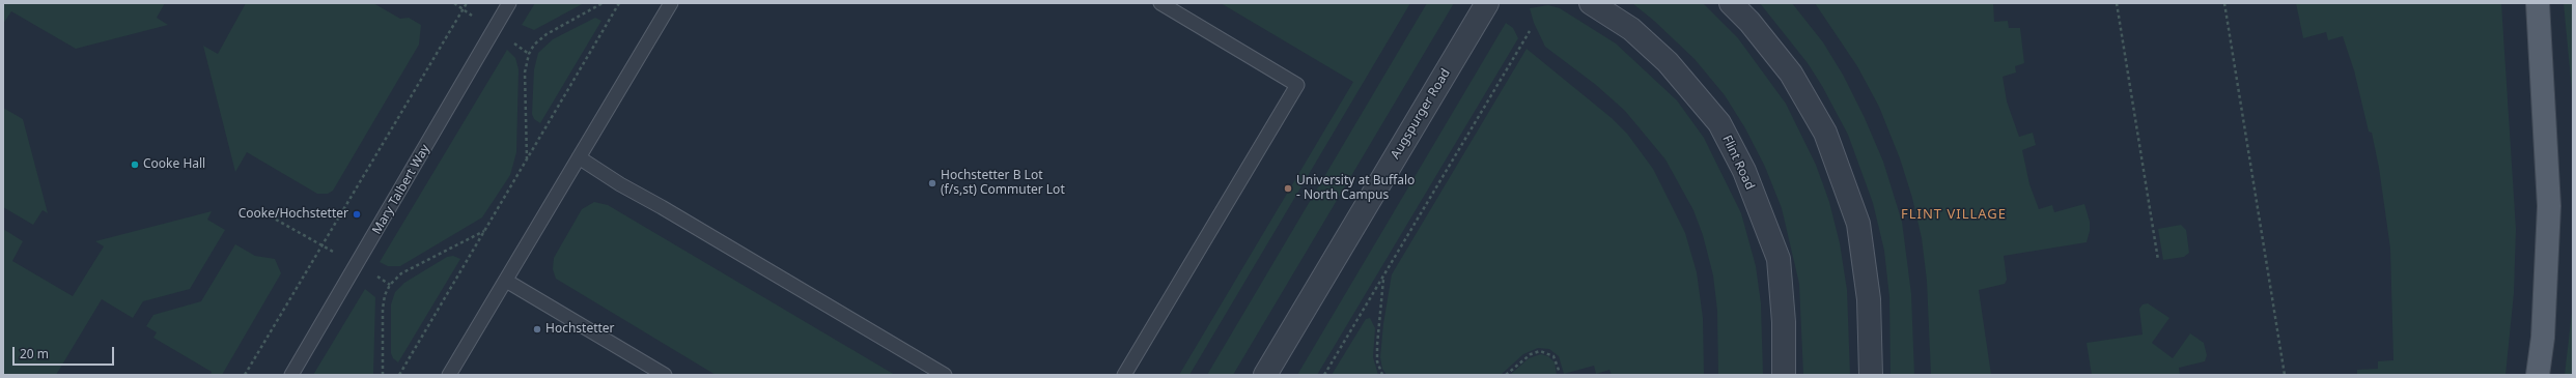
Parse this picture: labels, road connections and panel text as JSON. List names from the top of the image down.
{
  "streets": {
    "street": ["Augspurger Road", "Flint Road"],
    "lane": ["Mary Talbert Way"]
  },
  "districts": ["FLINT VILLAGE"],
  "places": [
    "Cooke Hall",
    "Hochstetter B Lot (f/s,st) Commuter Lot",
    "University at Buffalo - North Campus",
    "Cooke/Hochstetter",
    "Hochstetter"
  ],
  "scale_bar": "20 m"
}
